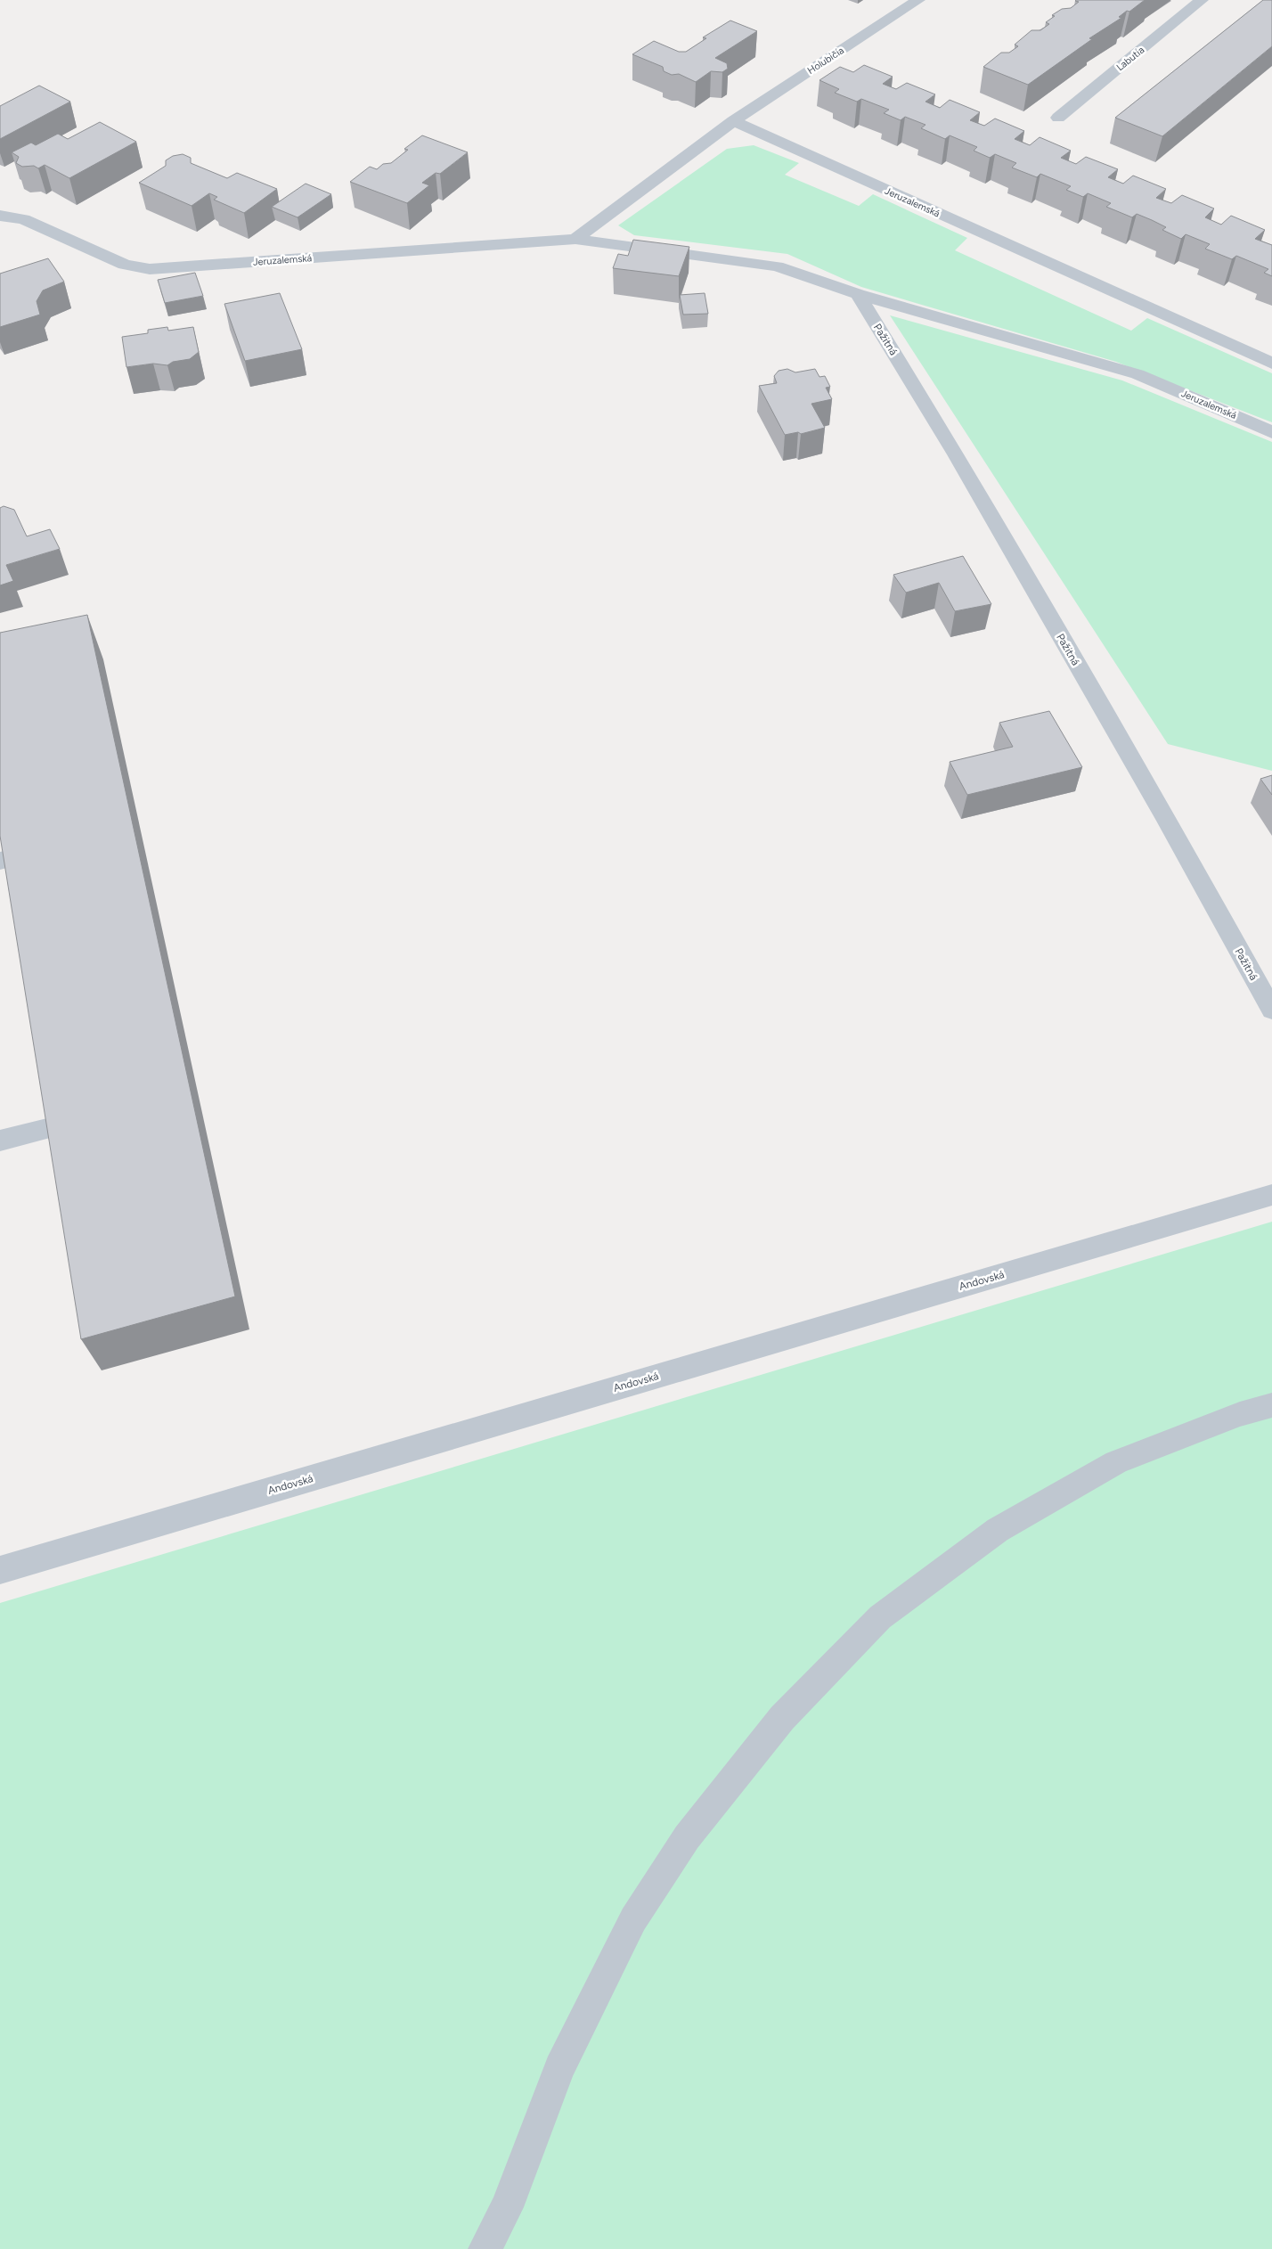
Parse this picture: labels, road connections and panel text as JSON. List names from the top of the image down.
{
  "streets": {
    "street": [
      "Labutia",
      "Holubičia",
      "Jeruzalemská",
      "Pažitná",
      "Andovská"
    ]
  },
  "crossings": [
    ["Holubičia", "Jeruzalemská"],
    ["Jeruzalemská", "Pažitná"]
  ]
}
